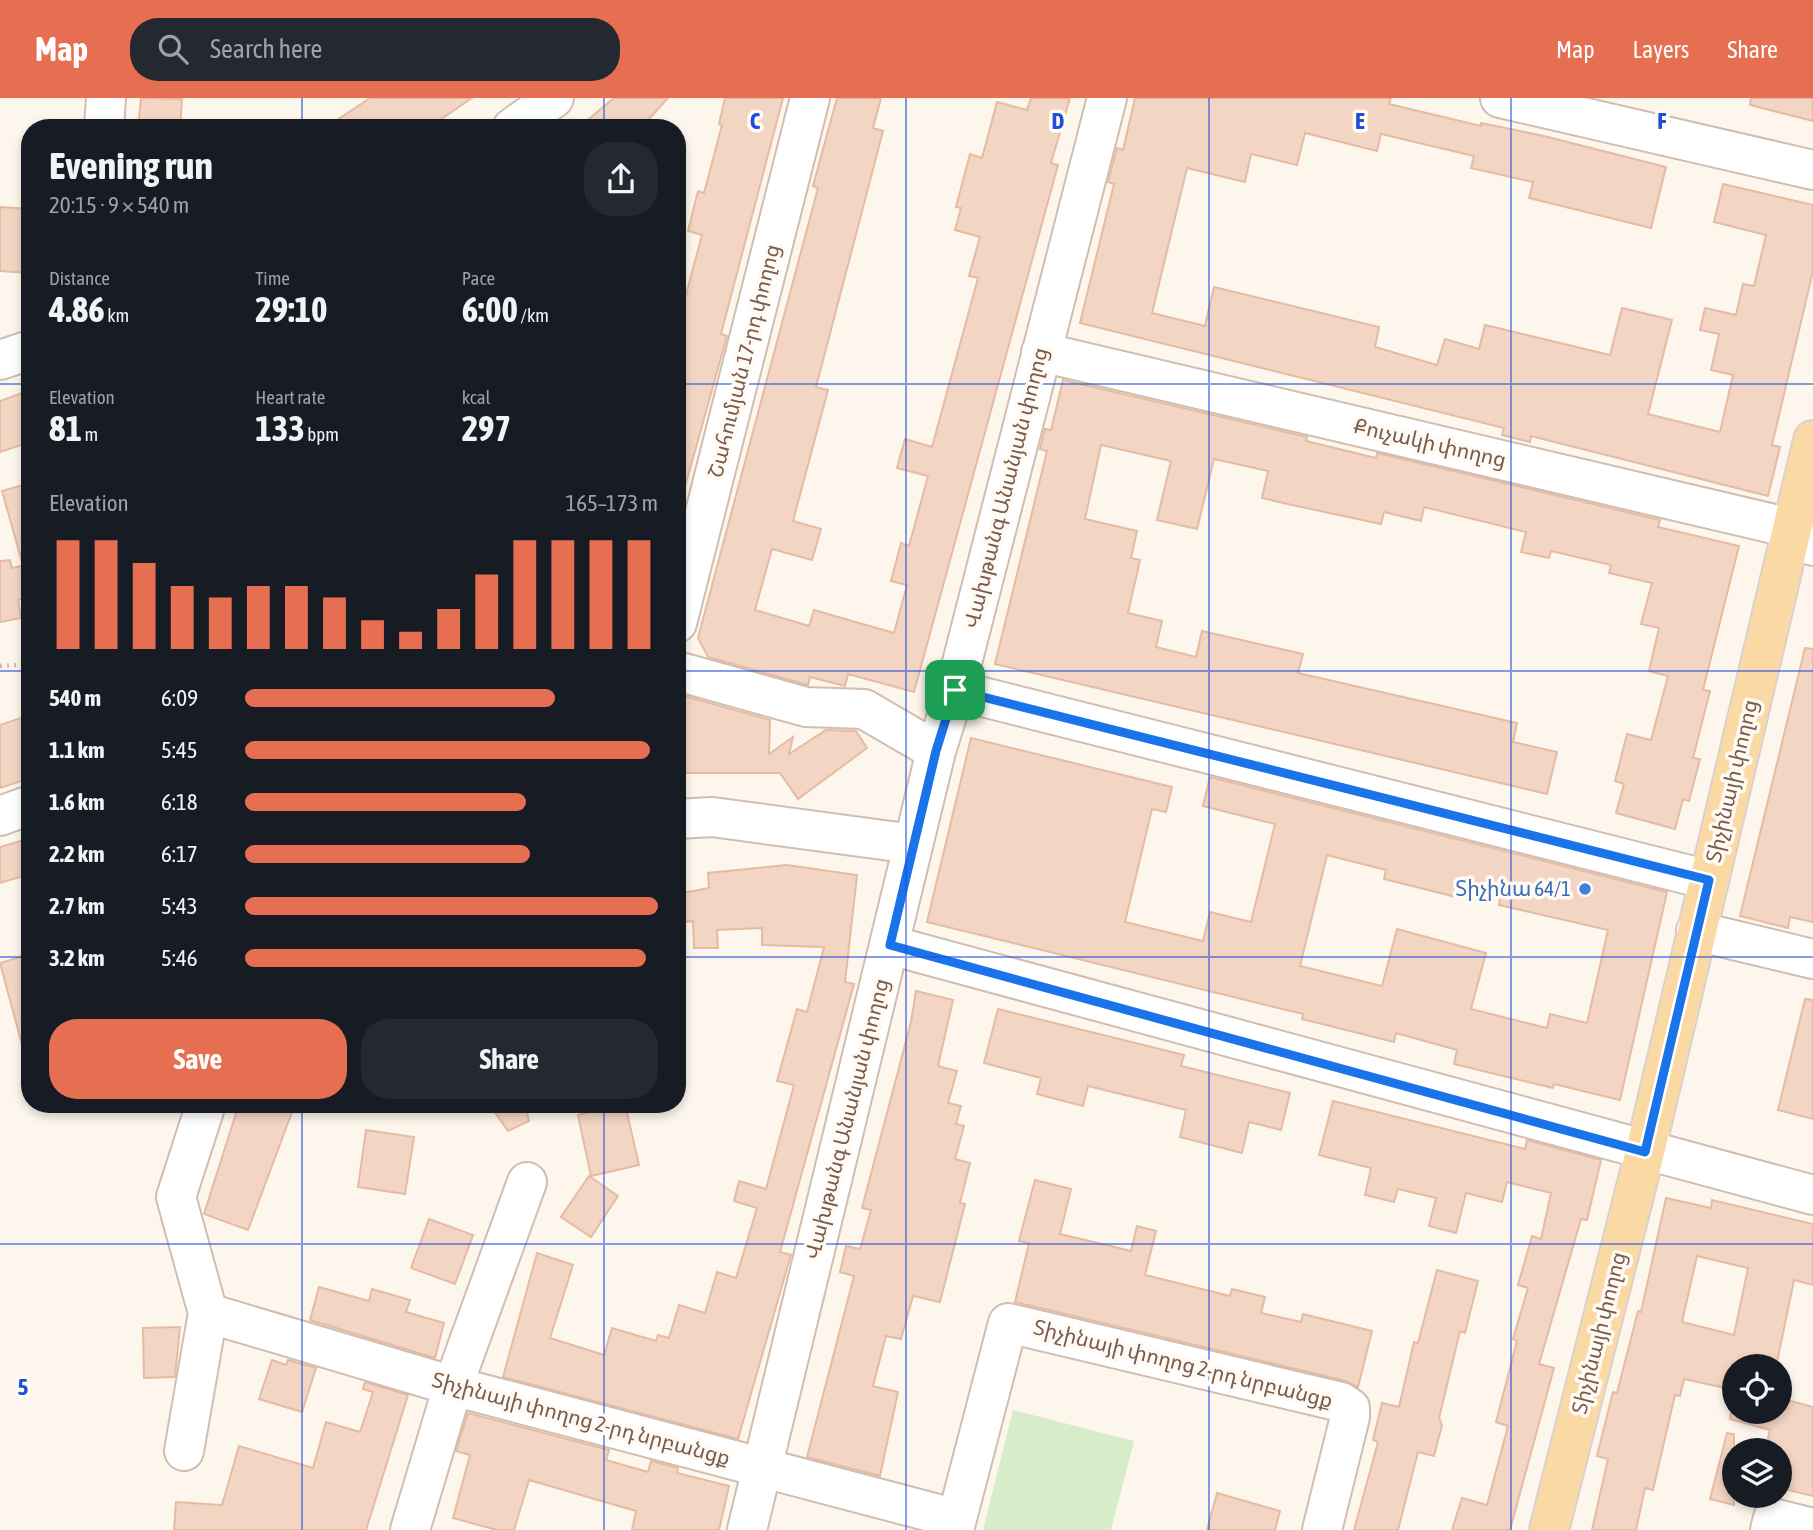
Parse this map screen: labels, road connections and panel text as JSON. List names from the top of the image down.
{
  "streets": {
    "main road": ["Տիչինայի փողոց"],
    "street": [
      "Շահումյան 17-րդ փողոց",
      "Քուչակի փողոց",
      "Վախթանգ Անանյան փողոց",
      "Տիչինայի փողոց 2-րդ նրբանցք"
    ]
  },
  "crossings": [
    ["Քուչակի փողոց", "Վախթանգ Անանյան փողոց"],
    ["Քուչակի փողոց", "Տիչինայի փողոց"],
    ["Վախթանգ Անանյան փողոց", "Տիչինայի փողոց 2-րդ նրբանցք"]
  ],
  "places": ["Տիչինա 64/1"],
  "page": {
    "header": "Map",
    "search": "Search here",
    "nav": ["Map", "Layers", "Share"],
    "heading": ["Evening run", "20:15 · 9 × 540 m"],
    "stats": [
      ["Distance", "4.86 km"],
      ["Time", "29:10"],
      ["Pace", "6:00 /km"],
      ["Elevation", "81 m"],
      ["Heart rate", "133 bpm"],
      ["kcal", "297"]
    ],
    "chart": ["Elevation", "165–173 m"],
    "list": [
      {
        "name": "540 m",
        "note": "6:09"
      },
      {
        "name": "1.1 km",
        "note": "5:45"
      },
      {
        "name": "1.6 km",
        "note": "6:18"
      },
      {
        "name": "2.2 km",
        "note": "6:17"
      },
      {
        "name": "2.7 km",
        "note": "5:43"
      },
      {
        "name": "3.2 km",
        "note": "5:46"
      }
    ],
    "buttons": ["Save", "Share"]
  },
  "grid": {
    "columns": [
      "C",
      "D",
      "E",
      "F"
    ],
    "rows": ["5"]
  }
}
